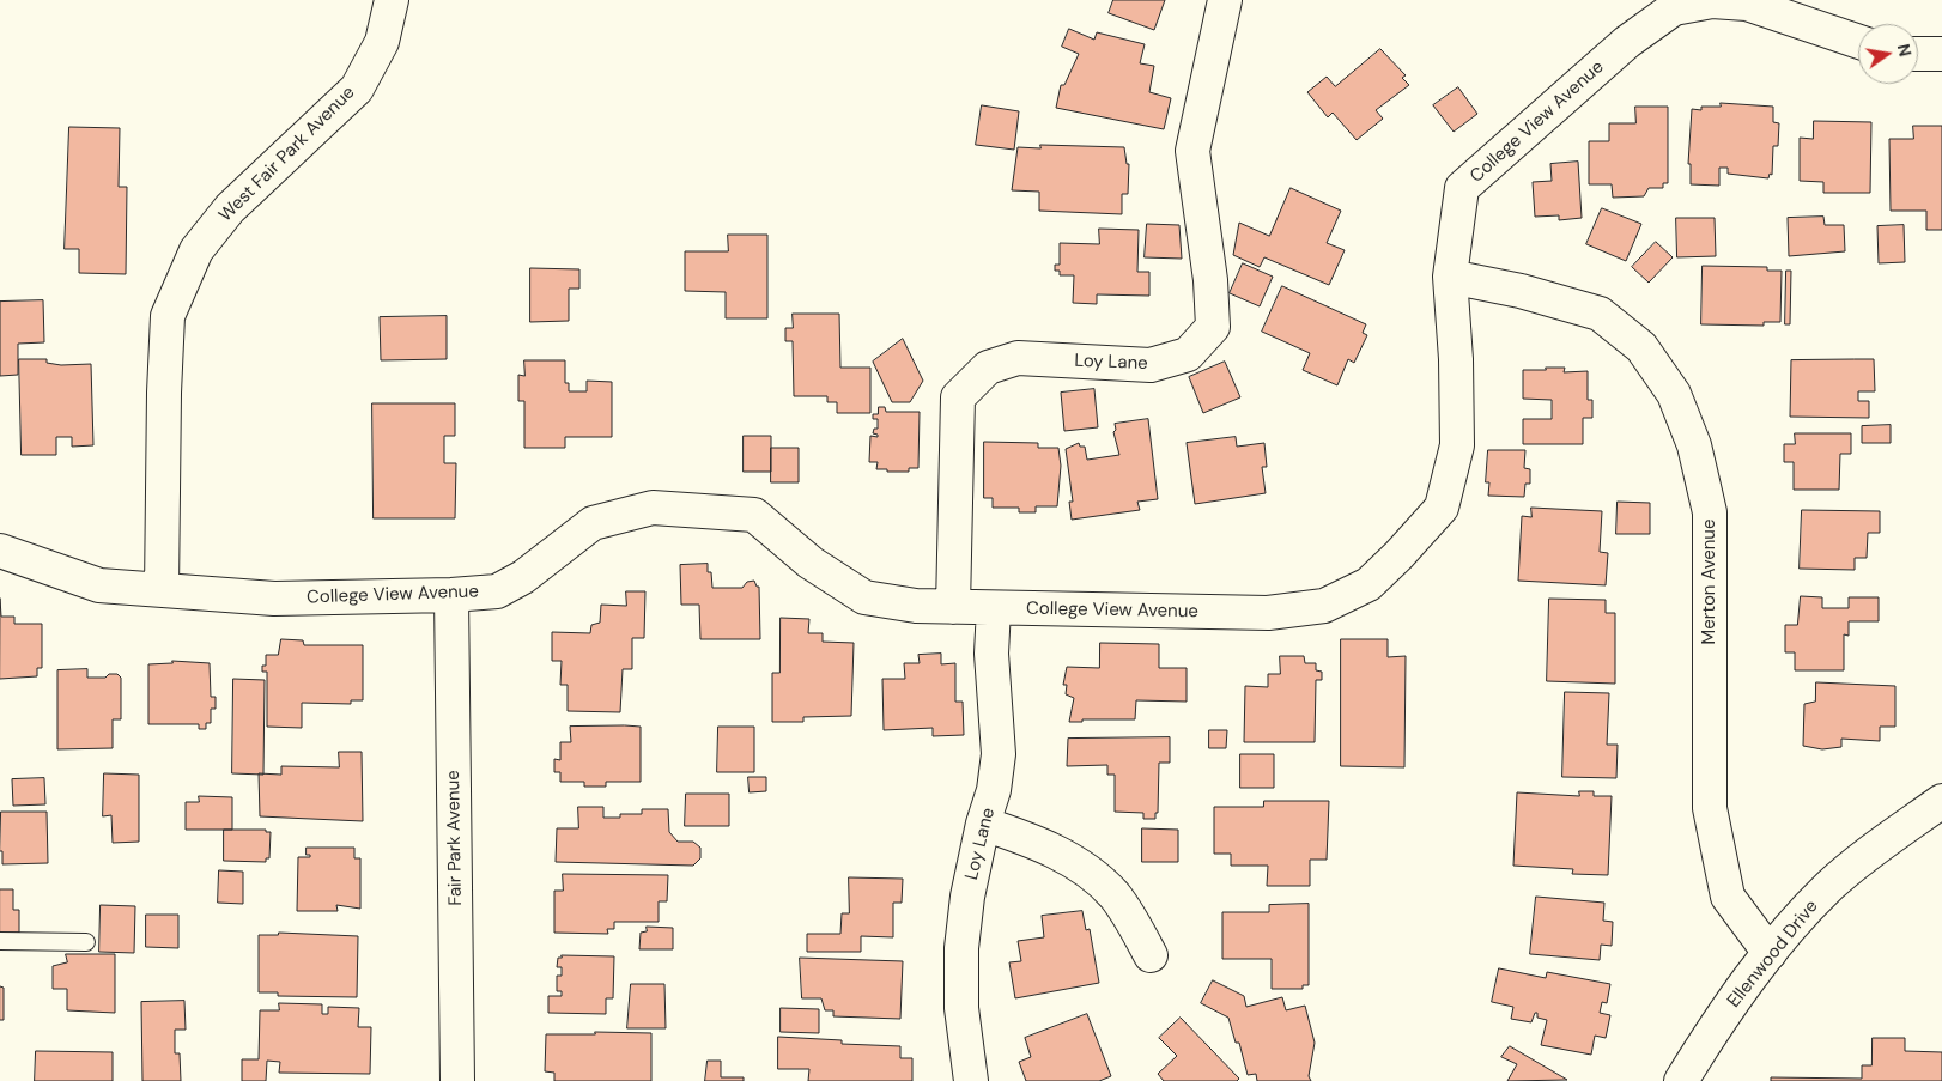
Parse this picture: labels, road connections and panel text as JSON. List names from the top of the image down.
{
  "streets": {
    "street": [
      "College View Avenue",
      "West Fair Park Avenue",
      "Loy Lane",
      "Merton Avenue",
      "Fair Park Avenue",
      "Ellenwood Drive"
    ]
  },
  "crossings": [
    ["College View Avenue", "West Fair Park Avenue"],
    ["College View Avenue", "Loy Lane"],
    ["College View Avenue", "Merton Avenue"],
    ["College View Avenue", "Fair Park Avenue"],
    ["Merton Avenue", "Ellenwood Drive"]
  ],
  "north": "right"
}
